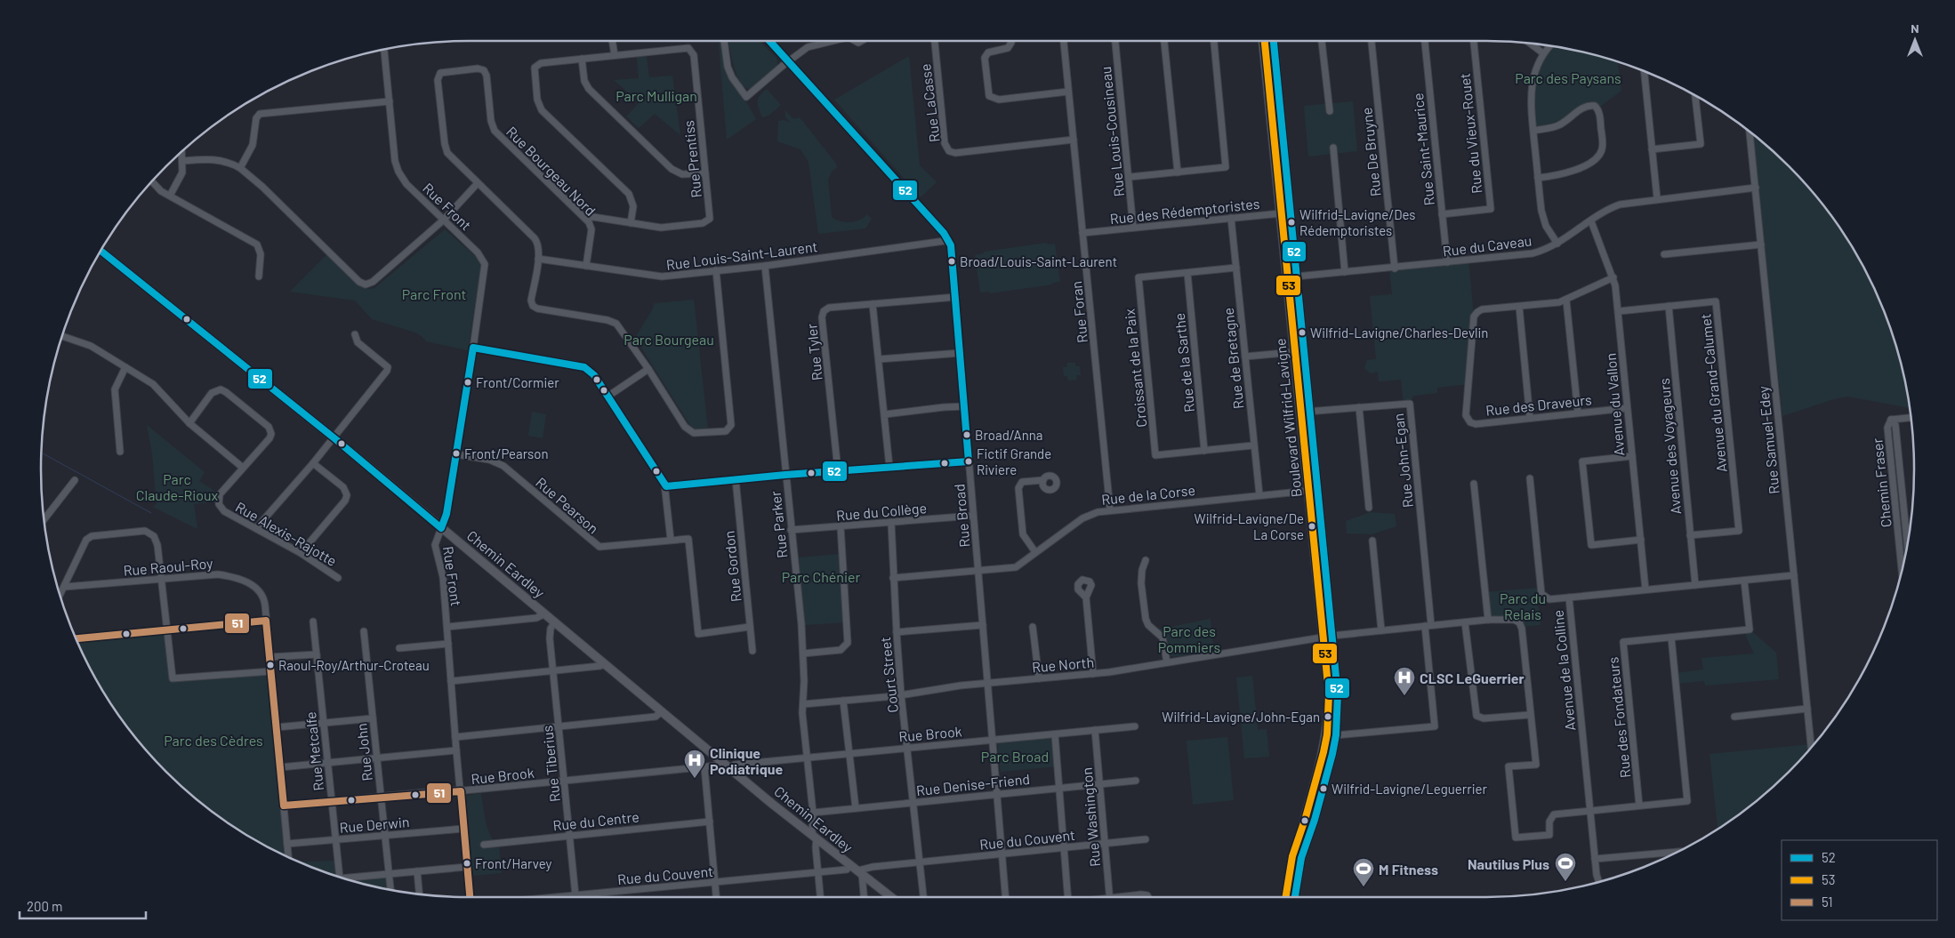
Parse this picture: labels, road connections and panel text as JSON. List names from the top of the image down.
{
  "streets": {
    "main road": ["Boulevard Wilfrid-Lavigne", "Chemin Eardley"],
    "street": [
      "Rue LaCasse",
      "Rue Louis-Cousineau",
      "Rue du Vieux-Rouet",
      "Rue Saint-Maurice",
      "Rue De Bruyne",
      "Rue Prentiss",
      "Rue Bourgeau Nord",
      "Rue Front",
      "Rue des Rédemptoristes",
      "Rue du Caveau",
      "Rue Louis-Saint-Laurent",
      "Rue Foran",
      "Rue Tyler",
      "Rue de Bretagne",
      "Rue de la Sarthe",
      "Croissant de la Paix",
      "Avenue du Grand-Calumet",
      "Rue des Draveurs",
      "Avenue du Vallon",
      "Rue Samuel-Edey",
      "Avenue des Voyageurs",
      "Rue John-Egan",
      "Chemin Fraser",
      "Rue de la Corse",
      "Rue Pearson",
      "Rue du Collège",
      "Rue Broad",
      "Rue Parker",
      "Rue Alexis-Rajotte",
      "Rue Raoul-Roy",
      "Rue Gordon",
      "Rue North",
      "Avenue de la Colline",
      "Court Street",
      "Rue des Fondateurs",
      "Rue Brook",
      "Rue Metcalfe",
      "Rue John",
      "Rue Tiberius",
      "Rue Denise-Friend",
      "Rue Washington",
      "Rue du Centre",
      "Rue Derwin",
      "Rue du Couvent"
    ]
  },
  "crossings": [
    ["Rue LaCasse", "Rue Foran"],
    ["Rue Louis-Cousineau", "Rue des Rédemptoristes"],
    ["Rue du Vieux-Rouet", "Rue Saint-Maurice"],
    ["Rue Saint-Maurice", "Rue du Caveau"],
    ["Rue De Bruyne", "Rue du Caveau"],
    ["Rue Prentiss", "Rue Bourgeau Nord"],
    ["Rue Bourgeau Nord", "Rue Louis-Saint-Laurent"],
    ["Rue Front", "Rue Pearson"],
    ["Rue Front", "Chemin Eardley"],
    ["Rue Front", "Rue Brook"],
    ["Rue Front", "Rue Derwin"],
    ["Rue des Rédemptoristes", "Rue Foran"],
    ["Rue des Rédemptoristes", "Rue de Bretagne"],
    ["Rue des Rédemptoristes", "Boulevard Wilfrid-Lavigne"],
    ["Rue du Caveau", "Avenue du Vallon"],
    ["Rue du Caveau", "Boulevard Wilfrid-Lavigne"],
    ["Rue du Caveau", "Rue Samuel-Edey"],
    ["Rue Louis-Saint-Laurent", "Rue Broad"],
    ["Rue Louis-Saint-Laurent", "Rue Parker"],
    ["Rue Foran", "Rue de la Corse"],
    ["Rue Tyler", "Rue Broad"],
    ["Rue de Bretagne", "Croissant de la Paix"],
    ["Rue de Bretagne", "Rue de la Corse"],
    ["Rue de la Sarthe", "Croissant de la Paix"],
    ["Avenue du Grand-Calumet", "Avenue du Vallon"],
    ["Avenue du Grand-Calumet", "Avenue des Voyageurs"],
    ["Rue des Draveurs", "Avenue du Vallon"],
    ["Avenue du Vallon", "Avenue de la Colline"],
    ["Boulevard Wilfrid-Lavigne", "Rue John-Egan"],
    ["Boulevard Wilfrid-Lavigne", "Rue de la Corse"],
    ["Boulevard Wilfrid-Lavigne", "Rue North"],
    ["Rue Samuel-Edey", "Avenue de la Colline"],
    ["Avenue des Voyageurs", "Avenue de la Colline"],
    ["Rue de la Corse", "Rue Broad"],
    ["Rue de la Corse", "Court Street"],
    ["Rue Pearson", "Rue Gordon"],
    ["Rue du Collège", "Rue Broad"],
    ["Rue du Collège", "Rue Parker"],
    ["Rue du Collège", "Court Street"],
    ["Rue Broad", "Rue North"],
    ["Rue Broad", "Rue Brook"],
    ["Rue Broad", "Rue Denise-Friend"],
    ["Rue Broad", "Rue du Couvent"],
    ["Rue Parker", "Chemin Eardley"],
    ["Rue Parker", "Rue North"],
    ["Rue Parker", "Rue Brook"],
    ["Rue Parker", "Rue Denise-Friend"],
    ["Rue Parker", "Rue du Couvent"],
    ["Chemin Eardley", "Rue Brook"],
    ["Chemin Eardley", "Rue Tiberius"],
    ["Chemin Eardley", "Rue du Couvent"],
    ["Rue Raoul-Roy", "Rue Brook"],
    ["Rue Raoul-Roy", "Rue Derwin"],
    ["Rue North", "Court Street"],
    ["Avenue de la Colline", "Rue des Fondateurs"],
    ["Court Street", "Rue Brook"],
    ["Court Street", "Rue Denise-Friend"],
    ["Court Street", "Rue du Couvent"],
    ["Rue Brook", "Rue Metcalfe"],
    ["Rue Brook", "Rue John"],
    ["Rue Brook", "Rue Tiberius"],
    ["Rue Brook", "Rue Washington"],
    ["Rue Metcalfe", "Rue John"],
    ["Rue Metcalfe", "Rue Derwin"],
    ["Rue John", "Rue Derwin"],
    ["Rue Tiberius", "Rue du Centre"],
    ["Rue Tiberius", "Rue du Couvent"],
    ["Rue Denise-Friend", "Rue Washington"],
    ["Rue Washington", "Rue du Couvent"]
  ],
  "parks": [
    "Parc des Paysans",
    "Parc Mulligan",
    "Parc Front",
    "Parc Bourgeau",
    "Parc Claude-Rioux",
    "Parc Chénier",
    "Parc du Relais",
    "Parc des Pommiers",
    "Parc des Cèdres",
    "Parc Broad"
  ],
  "places": {
    "other": [
      "Wilfrid-Lavigne/Des Rédemptoristes",
      "Broad/Louis-Saint-Laurent",
      "Wilfrid-Lavigne/Charles-Devlin",
      "Front/Cormier",
      "Broad/Anna",
      "Front/Pearson",
      "Fictif Grande Riviere",
      "Wilfrid-Lavigne/De La Corse",
      "Raoul-Roy/Arthur-Croteau",
      "Wilfrid-Lavigne/John-Egan",
      "Wilfrid-Lavigne/Leguerrier",
      "Front/Harvey"
    ],
    "hospital": ["CLSC LeGuerrier", "Clinique Podiatrique"],
    "sports": ["Nautilus Plus", "M Fitness"]
  },
  "lines": ["transit line 52", "transit line 53", "transit line 51"],
  "legend": ["52", "53", "51"],
  "scale_bar": "200 m",
  "north": "top"
}
